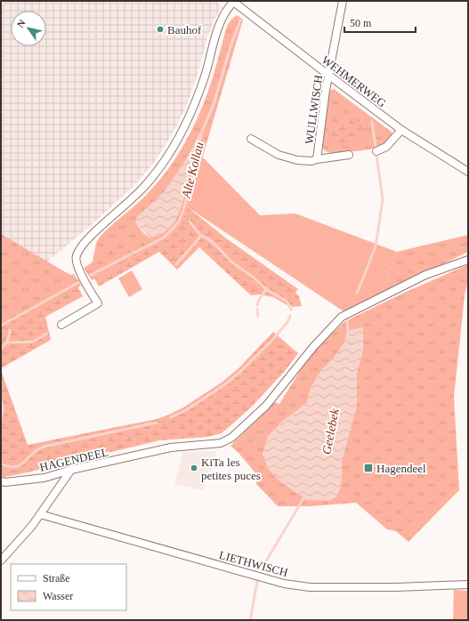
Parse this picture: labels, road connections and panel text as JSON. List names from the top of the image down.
{
  "streets": {
    "street": [
      "WEHMERWEG",
      "WULLWISCH",
      "HAGENDEEL",
      "LIETHWISCH"
    ]
  },
  "crossings": [
    ["WEHMERWEG", "WULLWISCH"]
  ],
  "water": ["Alte Kollau", "Geelebek"],
  "places": {
    "other": ["Bauhof", "KiTa les petites puces"],
    "transit": ["Hagendeel"]
  },
  "legend": ["Straße", "Wasser"],
  "scale_bar": "50 m",
  "north": "top left"
}
